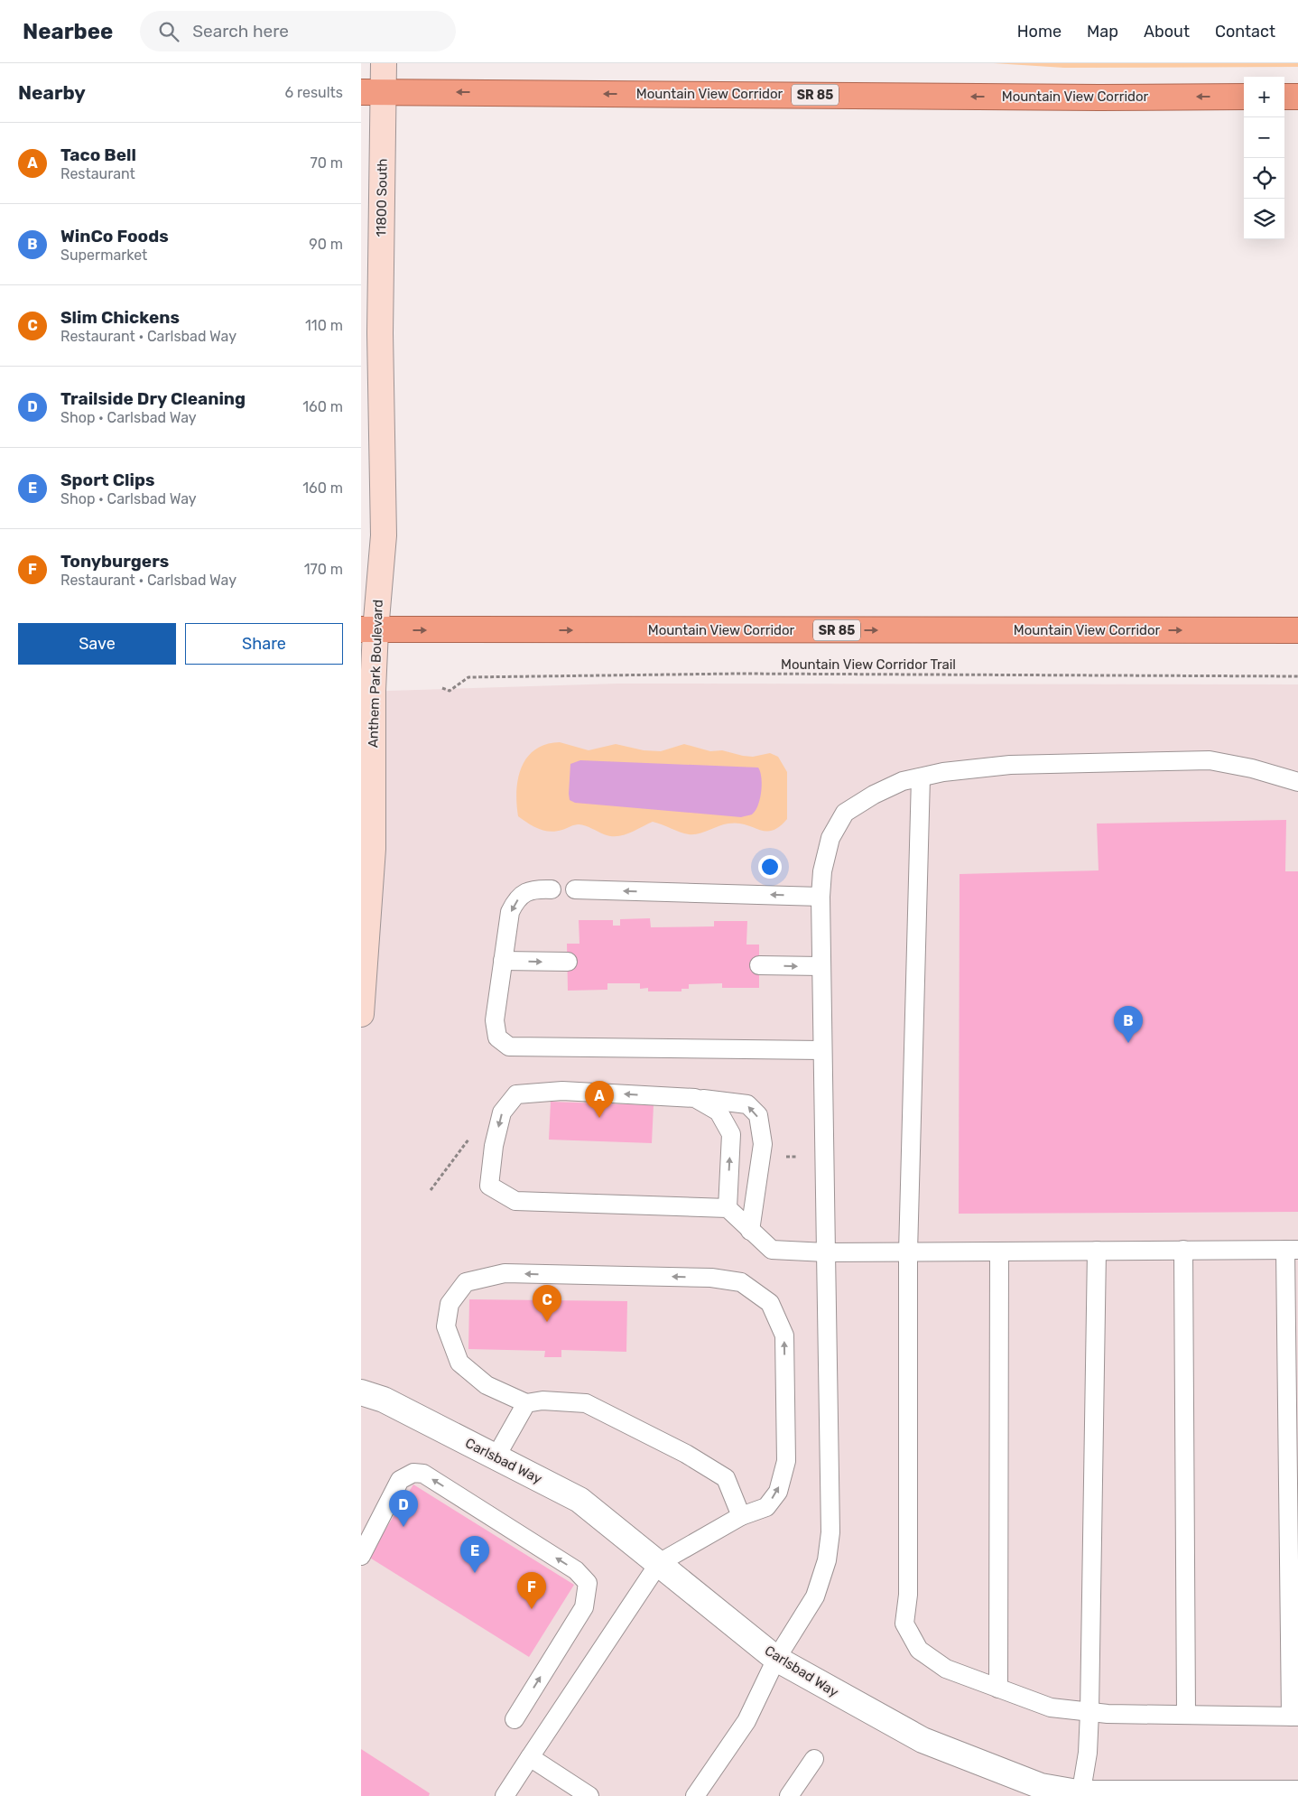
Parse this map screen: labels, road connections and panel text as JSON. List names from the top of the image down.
{
  "streets": {
    "highway": ["Mountain View Corridor", "SR 85"],
    "main road": ["11800 South", "Anthem Park Boulevard"],
    "street": ["Carlsbad Way"],
    "path": ["Mountain View Corridor Trail"]
  },
  "crossings": [
    ["Mountain View Corridor", "11800 South"],
    ["Mountain View Corridor", "Anthem Park Boulevard"],
    ["11800 South", "Anthem Park Boulevard"]
  ],
  "page": {
    "header": "Nearbee",
    "search": "Search here",
    "nav": [
      "Home",
      "Map",
      "About",
      "Contact"
    ],
    "heading": ["Nearby", "6 results"],
    "map_buttons": ["+", "−"],
    "list": [
      {
        "mark": "A",
        "name": "Taco Bell",
        "note": "Restaurant",
        "value": "70 m"
      },
      {
        "mark": "B",
        "name": "WinCo Foods",
        "note": "Supermarket",
        "value": "90 m"
      },
      {
        "mark": "C",
        "name": "Slim Chickens",
        "note": "Restaurant · Carlsbad Way",
        "value": "110 m"
      },
      {
        "mark": "D",
        "name": "Trailside Dry Cleaning",
        "note": "Shop · Carlsbad Way",
        "value": "160 m"
      },
      {
        "mark": "E",
        "name": "Sport Clips",
        "note": "Shop · Carlsbad Way",
        "value": "160 m"
      },
      {
        "mark": "F",
        "name": "Tonyburgers",
        "note": "Restaurant · Carlsbad Way",
        "value": "170 m"
      }
    ],
    "buttons": ["Save", "Share"],
    "pins": [
      "B",
      "A",
      "C",
      "D",
      "E",
      "F"
    ]
  }
}
